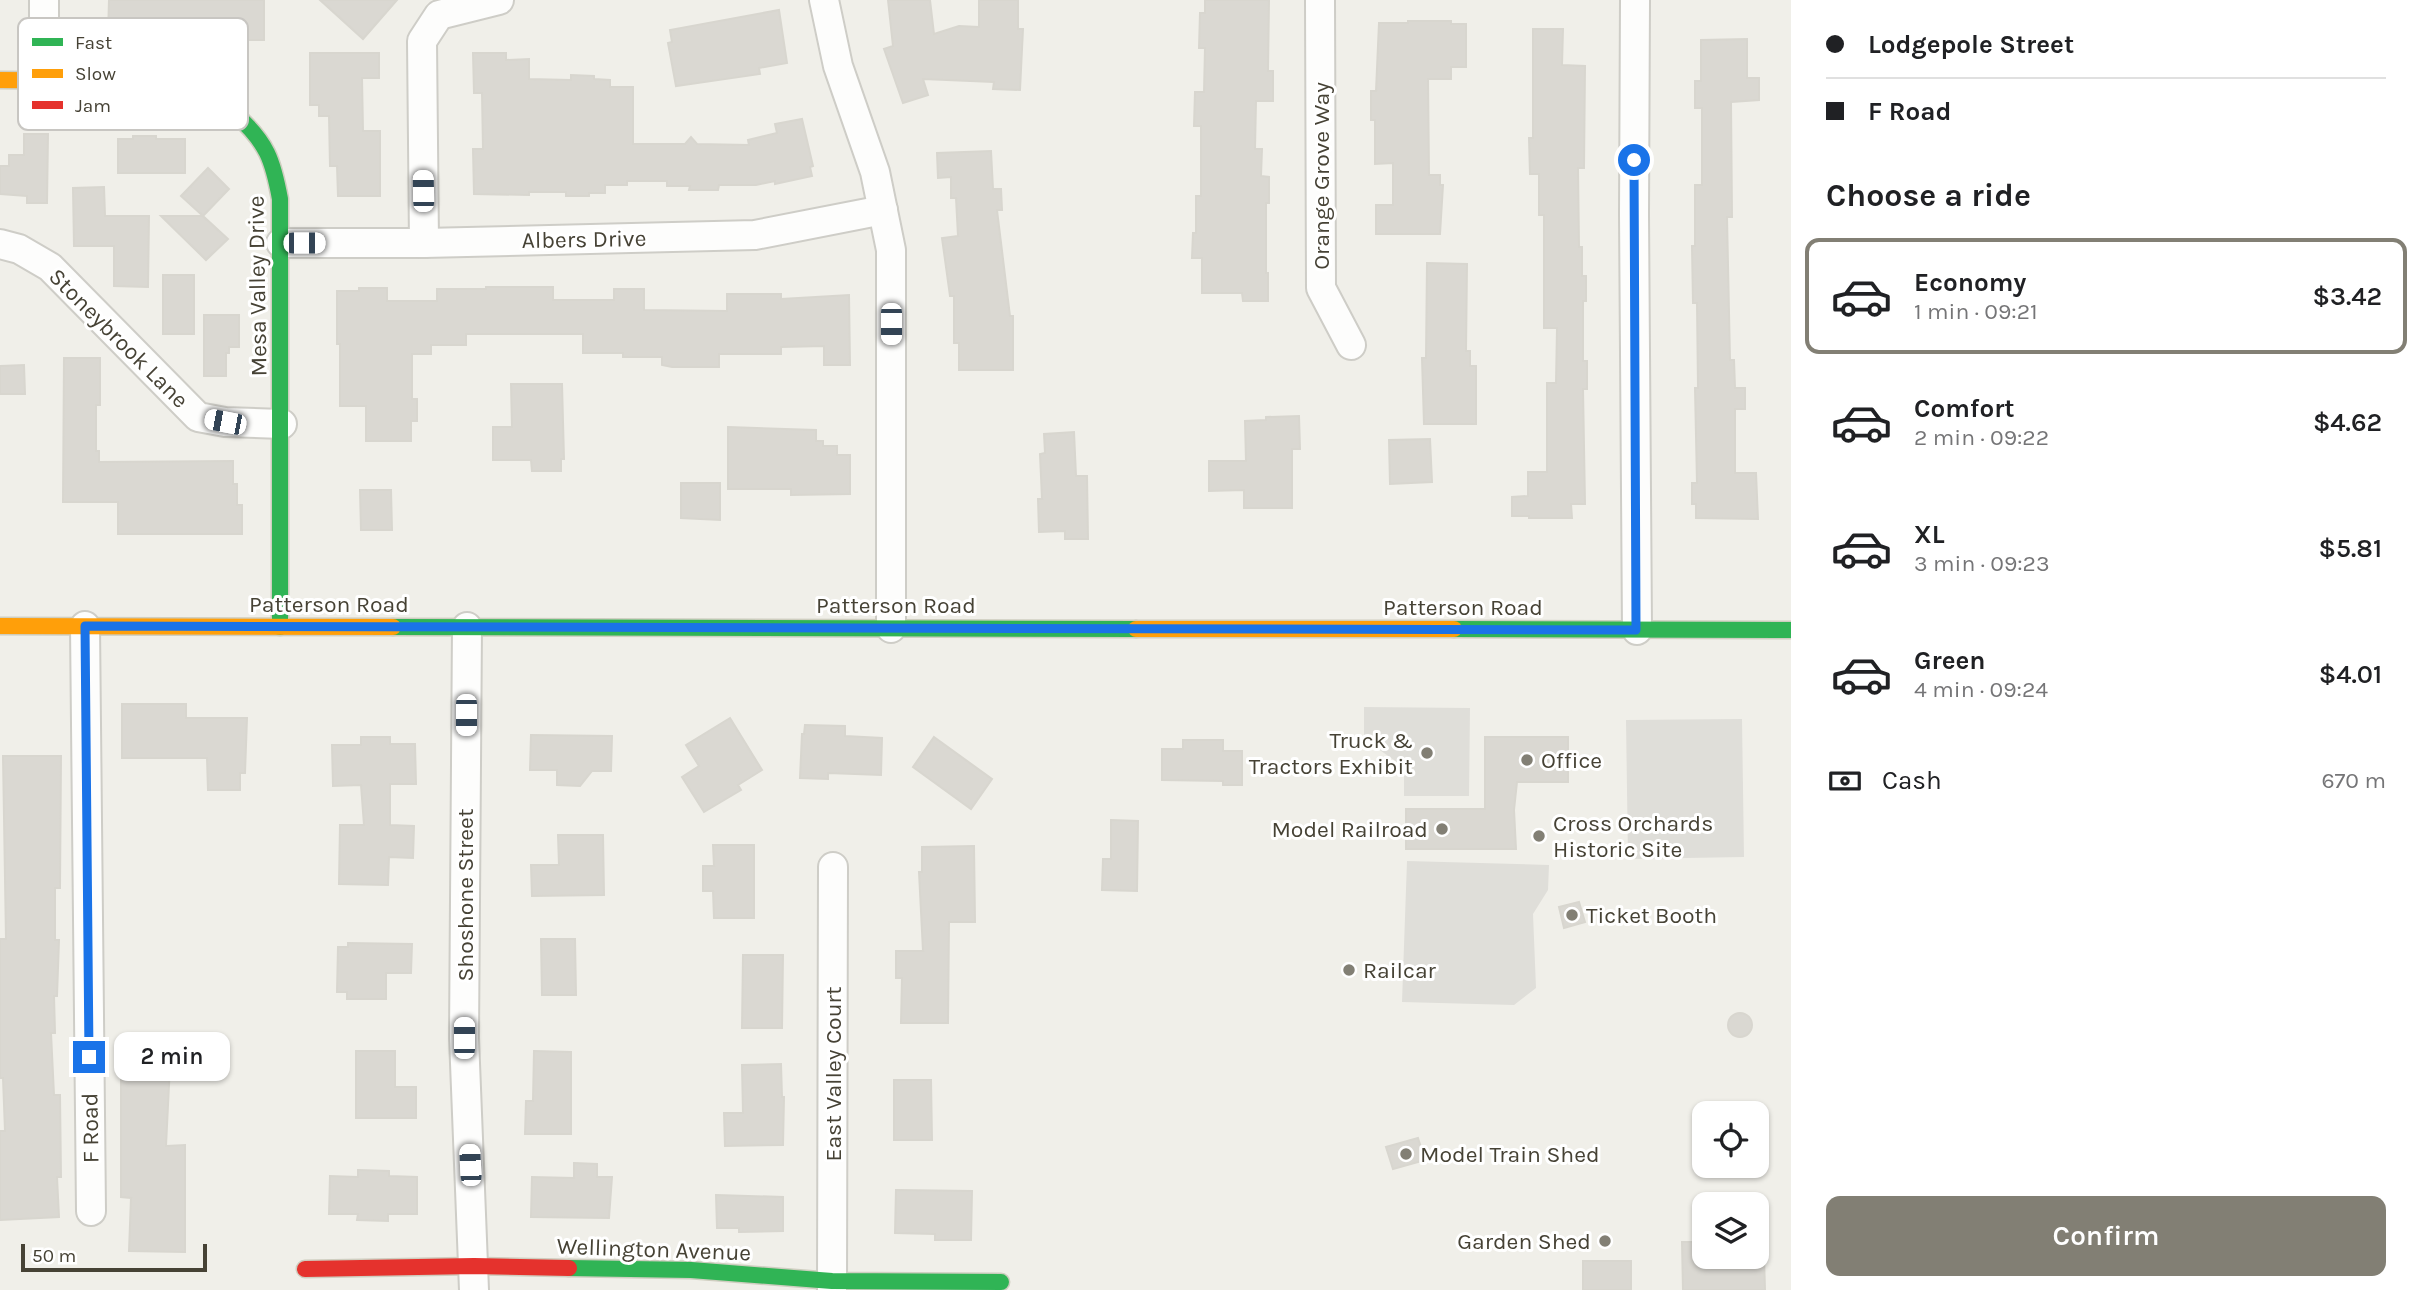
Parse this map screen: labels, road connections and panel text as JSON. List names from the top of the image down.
{
  "streets": {
    "main road": ["Mesa Valley Drive", "Patterson Road", "Wellington Avenue"],
    "street": [
      "Orange Grove Way",
      "Albers Drive",
      "Stoneybrook Lane",
      "Shoshone Street",
      "East Valley Court",
      "F Road"
    ]
  },
  "crossings": [
    ["Albers Drive", "Mesa Valley Drive"],
    ["Mesa Valley Drive", "Stoneybrook Lane"],
    ["Mesa Valley Drive", "Patterson Road"],
    ["Patterson Road", "Shoshone Street"],
    ["Patterson Road", "F Road"],
    ["Shoshone Street", "Wellington Avenue"],
    ["East Valley Court", "Wellington Avenue"]
  ],
  "places": [
    "Truck & Tractors Exhibit",
    "Office",
    "Model Railroad",
    "Cross Orchards Historic Site",
    "Ticket Booth",
    "Railcar",
    "Model Train Shed",
    "Garden Shed"
  ],
  "legend": ["Fast", "Slow", "Jam"],
  "scale_bar": "50 m",
  "page": {
    "banner": ["Lodgepole Street", "F Road"],
    "heading": "Choose a ride",
    "list": [
      {
        "name": "Economy",
        "note": "1 min · 09:21",
        "value": "$3.42"
      },
      {
        "name": "Comfort",
        "note": "2 min · 09:22",
        "value": "$4.62"
      },
      {
        "name": "XL",
        "note": "3 min · 09:23",
        "value": "$5.81"
      },
      {
        "name": "Green",
        "note": "4 min · 09:24",
        "value": "$4.01"
      }
    ],
    "pay": ["Cash", "670 m"],
    "bubble": "2 min",
    "buttons": "Confirm",
    "scale": "50 m"
  }
}
